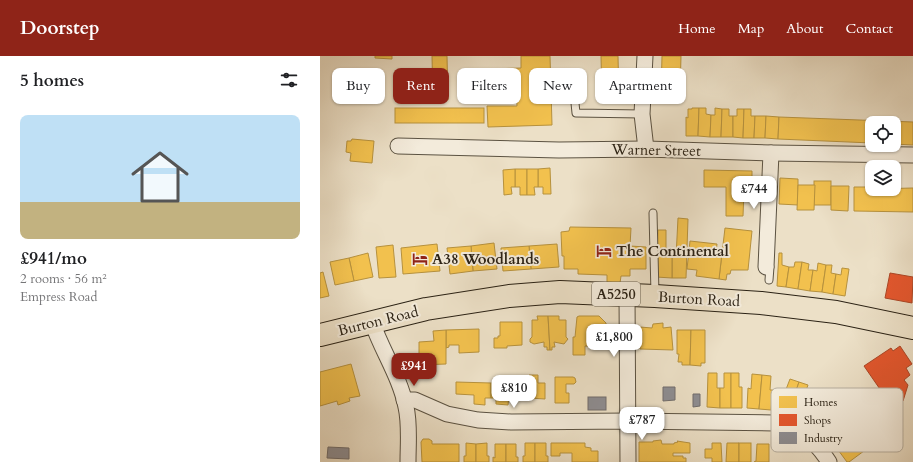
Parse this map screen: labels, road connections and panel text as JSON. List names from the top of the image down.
{
  "streets": {
    "main road": ["A5250", "Burton Road"],
    "street": ["Warner Street"]
  },
  "places": {
    "hotel": ["The Continental", "A38 Woodlands"]
  },
  "legend": ["Homes", "Shops", "Industry"],
  "page": {
    "header": "Doorstep",
    "nav": [
      "Home",
      "Map",
      "About",
      "Contact"
    ],
    "heading": "5 homes",
    "chip": [
      "Buy",
      "Rent",
      "Filters",
      "New",
      "Apartment"
    ],
    "list": [
      {
        "name": "£941/mo",
        "note": "2 rooms · 56 m² · Empress Road"
      }
    ],
    "price": [
      "£744",
      "£1,800",
      "£941",
      "£810",
      "£787"
    ]
  }
}
